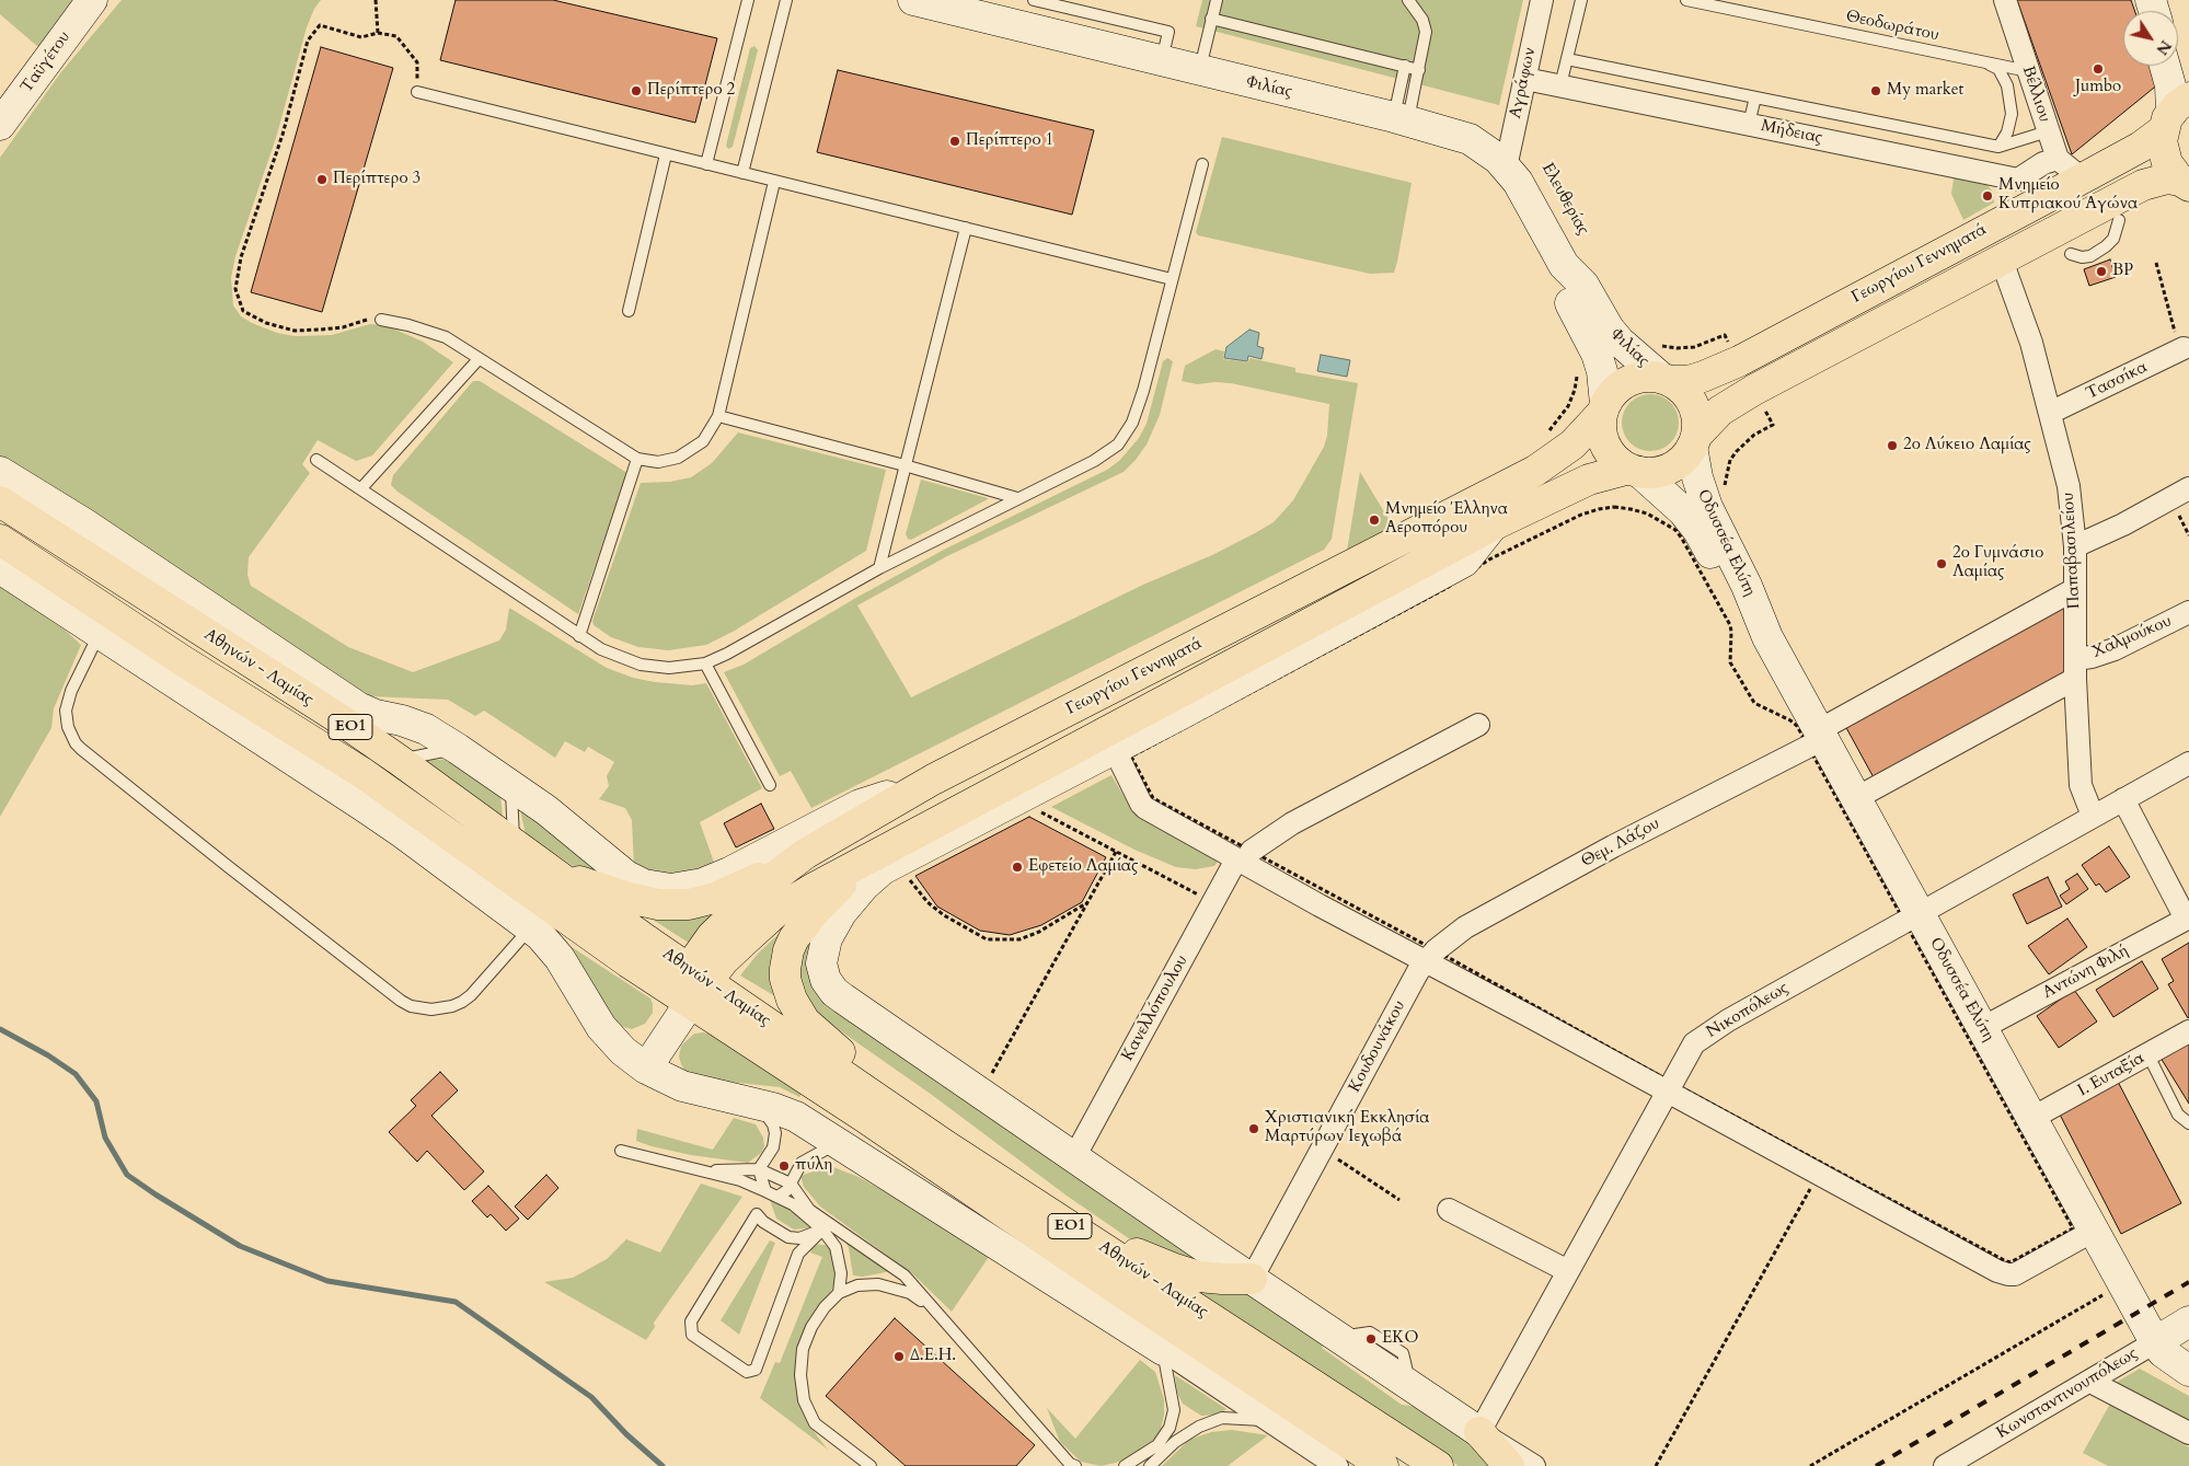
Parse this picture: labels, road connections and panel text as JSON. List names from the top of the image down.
{
  "streets": {
    "main road": ["Γεωργίου Γεννηματά", "Αθηνών - Λαμίας", "ΕΟ1"],
    "street": [
      "Ταϋγέτου",
      "Αγράφων",
      "Φιλίας",
      "Βέλλιου",
      "Μήδειας",
      "Τασσίκα",
      "Οδυσσέα Ελύτη",
      "Παπαβασιλείου",
      "Χαλμούκου",
      "Θεμ. Λάζου",
      "Αντώνη Φιλή",
      "Κανελλόπουλου",
      "Νικοπόλεως",
      "Κουδουνάκου",
      "Ι. Ευταξία",
      "Κωνσταντινουπόλεως"
    ],
    "lane": ["Θεοδωράτου"]
  },
  "crossings": [
    ["Θεοδωράτου", "Βέλλιου"],
    ["Αγράφων", "Φιλίας"],
    ["Αγράφων", "Μήδειας"],
    ["Φιλίας", "Γεωργίου Γεννηματά"],
    ["Φιλίας", "Οδυσσέα Ελύτη"],
    ["Γεωργίου Γεννηματά", "Οδυσσέα Ελύτη"],
    ["Γεωργίου Γεννηματά", "Παπαβασιλείου"],
    ["Γεωργίου Γεννηματά", "Αθηνών - Λαμίας"],
    ["Τασσίκα", "Παπαβασιλείου"],
    ["Οδυσσέα Ελύτη", "Χαλμούκου"],
    ["Οδυσσέα Ελύτη", "Θεμ. Λάζου"],
    ["Οδυσσέα Ελύτη", "Αντώνη Φιλή"],
    ["Οδυσσέα Ελύτη", "Νικοπόλεως"],
    ["Οδυσσέα Ελύτη", "Ι. Ευταξία"],
    ["Οδυσσέα Ελύτη", "Κωνσταντινουπόλεως"],
    ["Παπαβασιλείου", "Χαλμούκου"],
    ["Παπαβασιλείου", "Θεμ. Λάζου"],
    ["Παπαβασιλείου", "Νικοπόλεως"],
    ["Θεμ. Λάζου", "Κουδουνάκου"]
  ],
  "places": [
    "Jumbo",
    "Περίπτερο 2",
    "My market",
    "Περίπτερο 1",
    "Περίπτερο 3",
    "Μνημείο Κυπριακού Αγώνα",
    "BP",
    "2ο Λύκειο Λαμίας",
    "Μνημείο Έλληνα Αεροπόρου",
    "2ο Γυμνάσιο Λαμίας",
    "Εφετείο Λαμίας",
    "Χριστιανική Εκκλησία Μαρτύρων Ιεχωβά",
    "πύλη",
    "EKO",
    "Δ.Ε.Η."
  ],
  "north": "bottom right"
}
